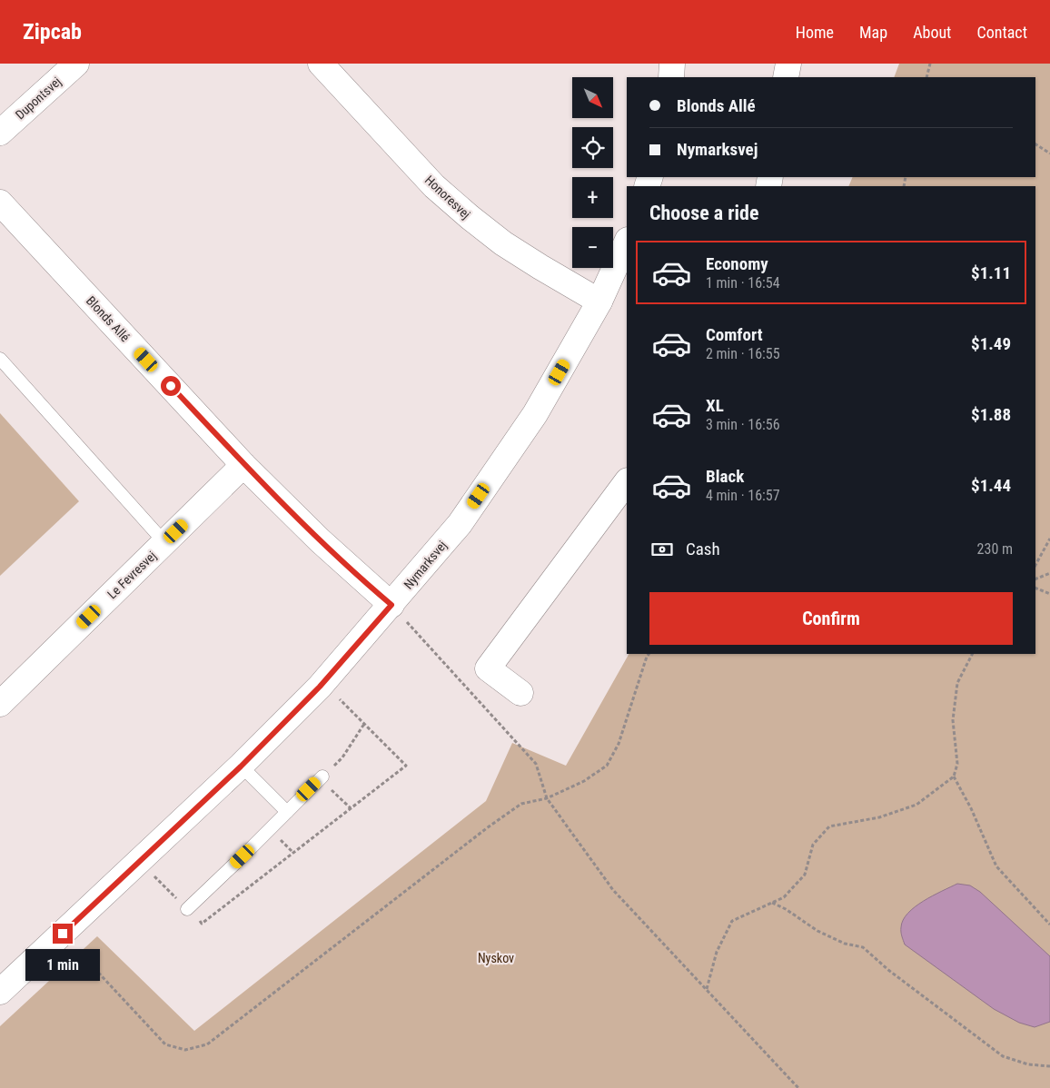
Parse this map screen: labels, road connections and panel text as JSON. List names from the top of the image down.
{
  "streets": {
    "street": [
      "Dupontsvej",
      "Honoresvej",
      "Blonds Allé",
      "Nymarksvej",
      "Le Fevresvej"
    ]
  },
  "crossings": [
    ["Honoresvej", "Nymarksvej"],
    ["Blonds Allé", "Nymarksvej"],
    ["Blonds Allé", "Le Fevresvej"]
  ],
  "parks": ["Nyskov"],
  "north": "bottom right",
  "page": {
    "header": "Zipcab",
    "nav": [
      "Home",
      "Map",
      "About",
      "Contact"
    ],
    "map_buttons": ["+", "−"],
    "banner": ["Blonds Allé", "Nymarksvej"],
    "heading": "Choose a ride",
    "list": [
      {
        "name": "Economy",
        "note": "1 min · 16:54",
        "value": "$1.11"
      },
      {
        "name": "Comfort",
        "note": "2 min · 16:55",
        "value": "$1.49"
      },
      {
        "name": "XL",
        "note": "3 min · 16:56",
        "value": "$1.88"
      },
      {
        "name": "Black",
        "note": "4 min · 16:57",
        "value": "$1.44"
      }
    ],
    "pay": ["Cash", "230 m"],
    "buttons": "Confirm",
    "bubble": "1 min"
  }
}
